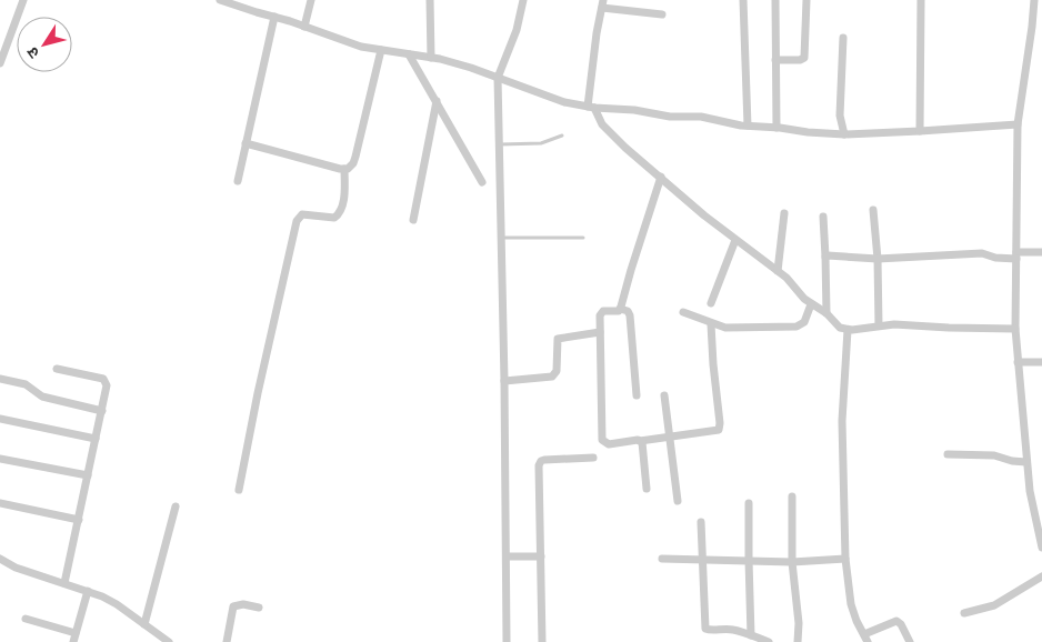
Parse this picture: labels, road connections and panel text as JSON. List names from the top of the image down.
{
  "north": "bottom left"
}
